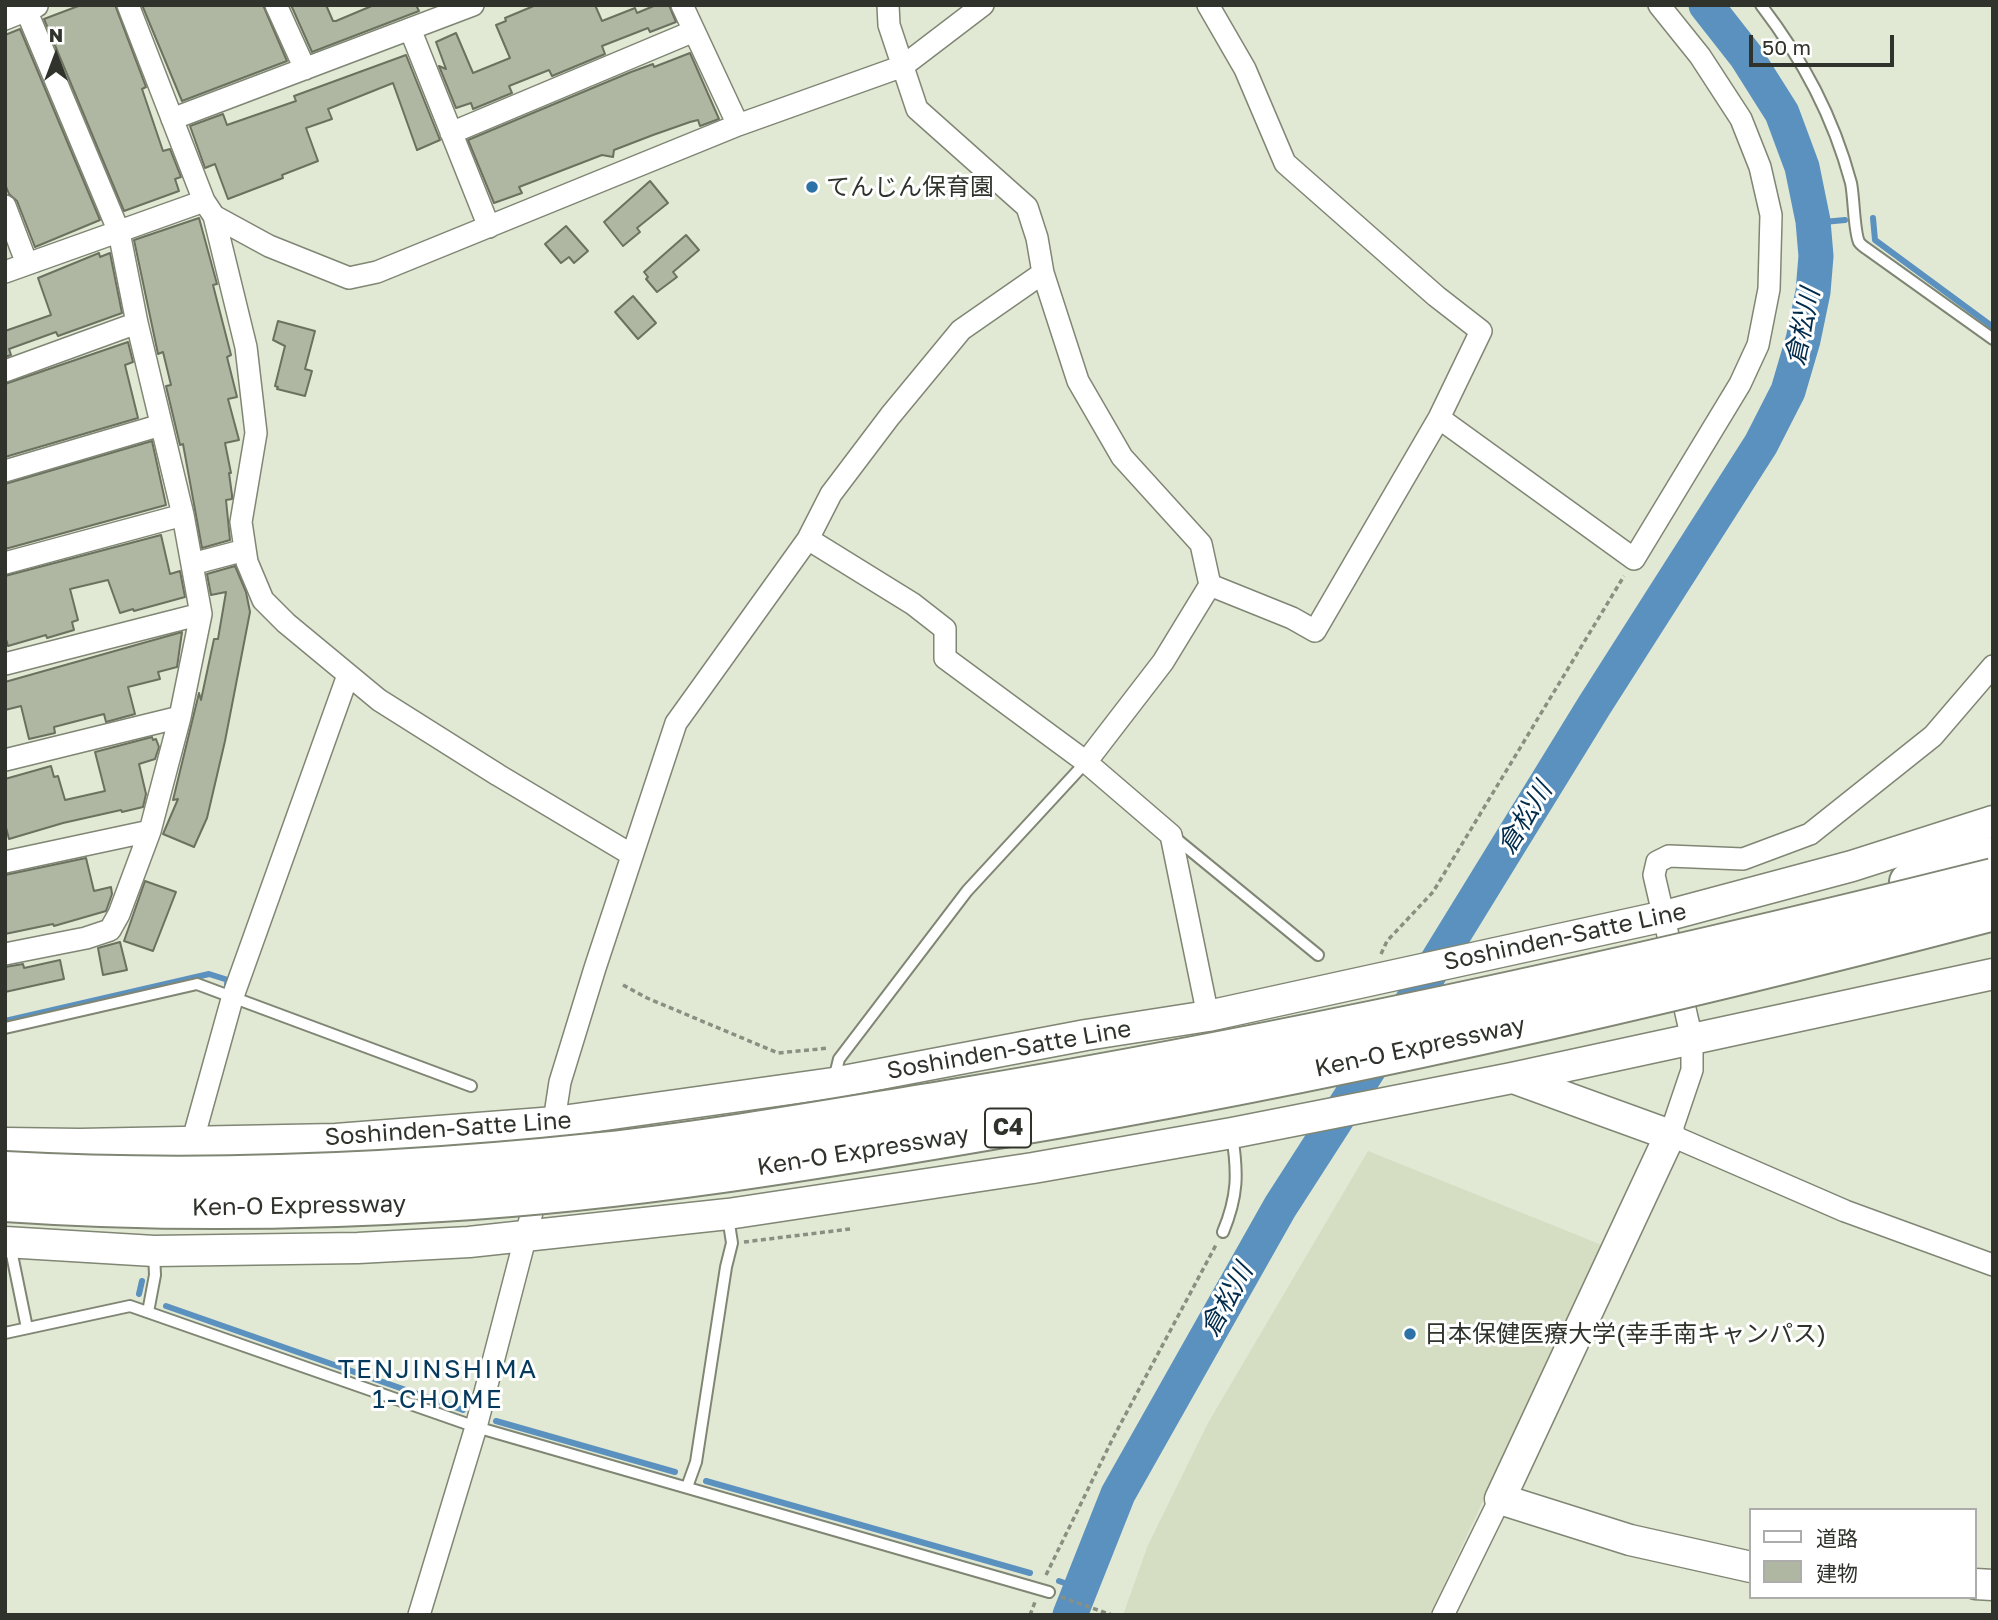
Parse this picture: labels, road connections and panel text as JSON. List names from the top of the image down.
{
  "streets": {
    "highway": ["Ken-O Expressway", "C4"],
    "main road": ["Soshinden-Satte Line"]
  },
  "districts": ["TENJINSHIMA 1-CHOME"],
  "water": ["倉松川"],
  "places": ["てんじん保育園", "日本保健医療大学(幸手南キャンパス)"],
  "legend": ["道路", "建物"],
  "scale_bar": "50 m",
  "north": "top"
}
